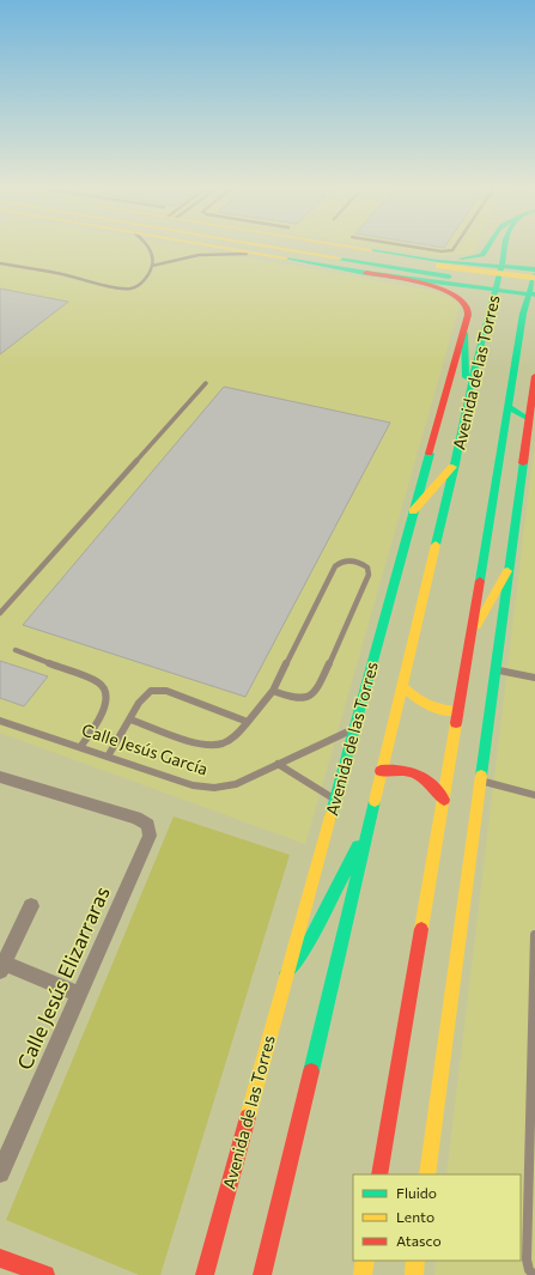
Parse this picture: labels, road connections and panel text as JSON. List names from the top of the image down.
{
  "streets": {
    "main road": ["Avenida de las Torres"],
    "street": ["Calle Jesús Elizarraras"],
    "lane": ["Calle Jesús García"]
  },
  "crossings": [
    ["Avenida de las Torres", "Calle Jesús García"]
  ],
  "legend": ["Fluido", "Lento", "Atasco"]
}
